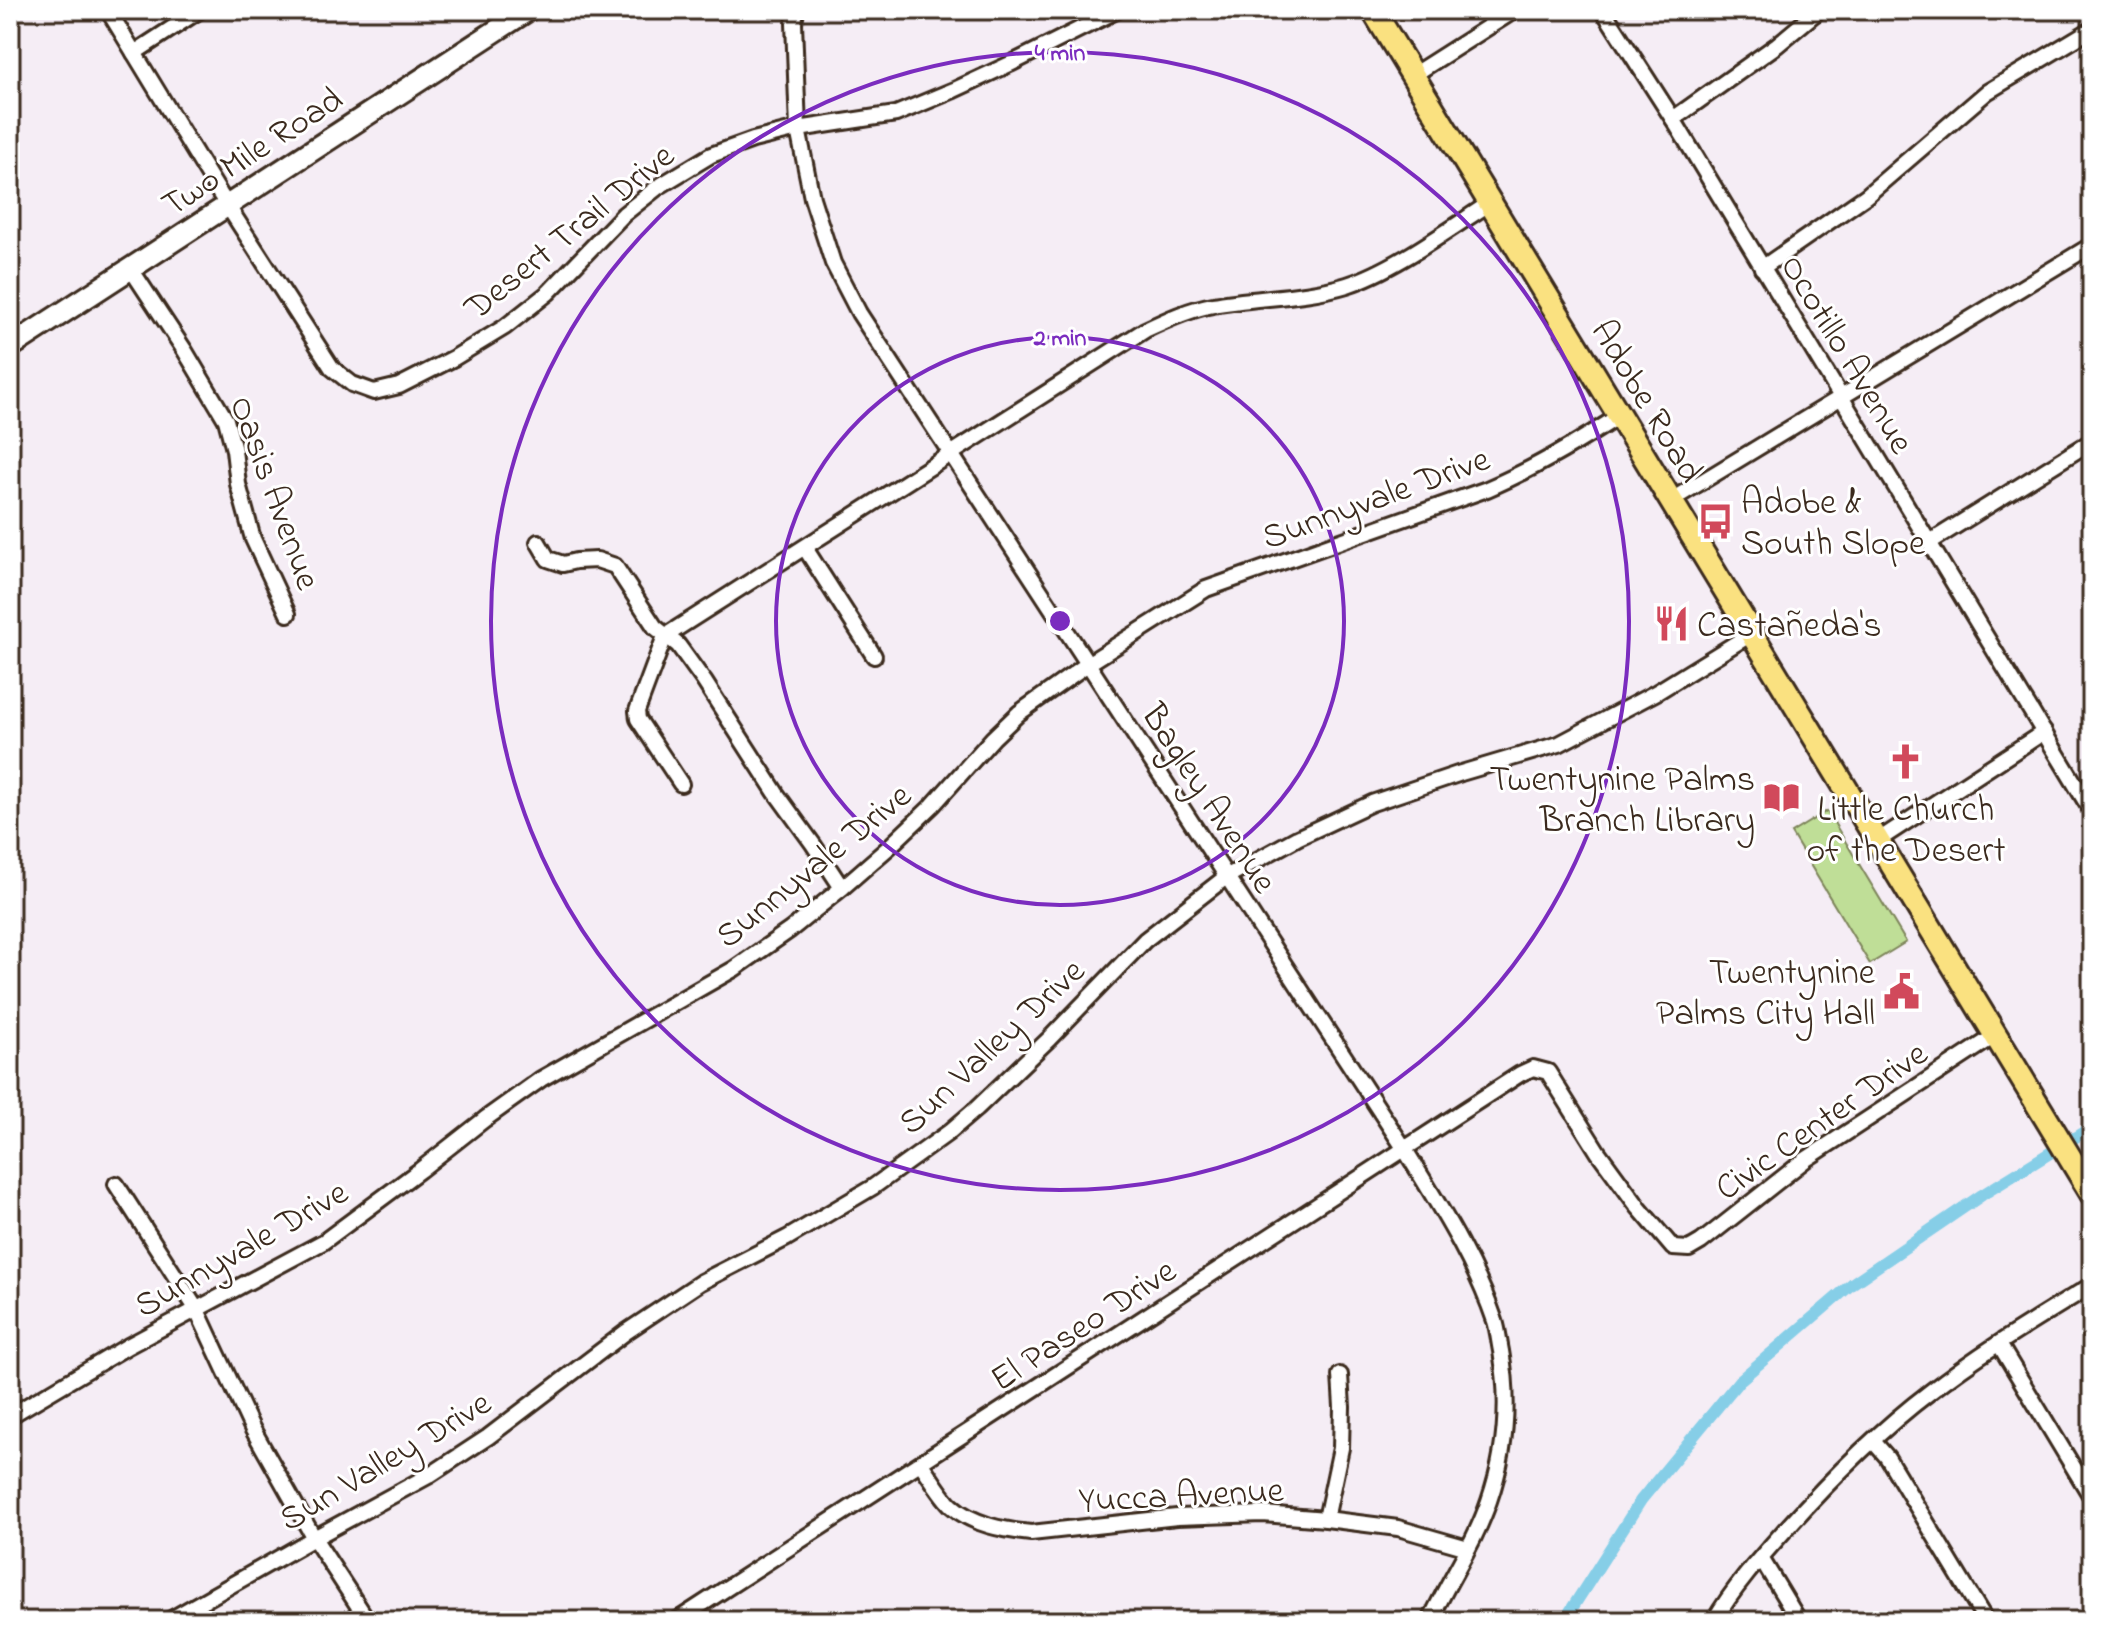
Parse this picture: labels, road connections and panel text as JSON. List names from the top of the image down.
{
  "streets": {
    "main road": ["Two Mile Road", "Adobe Road"],
    "street": [
      "Desert Trail Drive",
      "Ocotillo Avenue",
      "Oasis Avenue",
      "Sunnyvale Drive",
      "Bagley Avenue",
      "Sun Valley Drive",
      "Civic Center Drive",
      "El Paseo Drive",
      "Yucca Avenue"
    ]
  },
  "crossings": [
    ["Two Mile Road", "Desert Trail Drive"],
    ["Two Mile Road", "Oasis Avenue"],
    ["Desert Trail Drive", "Bagley Avenue"],
    ["Adobe Road", "Sunnyvale Drive"],
    ["Adobe Road", "Sun Valley Drive"],
    ["Adobe Road", "Civic Center Drive"],
    ["Sunnyvale Drive", "Bagley Avenue"],
    ["Bagley Avenue", "Sun Valley Drive"],
    ["Bagley Avenue", "El Paseo Drive"],
    ["Bagley Avenue", "Yucca Avenue"],
    ["Civic Center Drive", "El Paseo Drive"],
    ["El Paseo Drive", "Yucca Avenue"]
  ],
  "places": {
    "bus stop": ["Adobe & South Slope"],
    "restaurant": ["Castañeda's"],
    "church": ["Little Church of the Desert"],
    "library": ["Twentynine Palms Branch Library"],
    "public building": ["Twentynine Palms City Hall"]
  },
  "rings": ["4 min", "2 min"]
}
